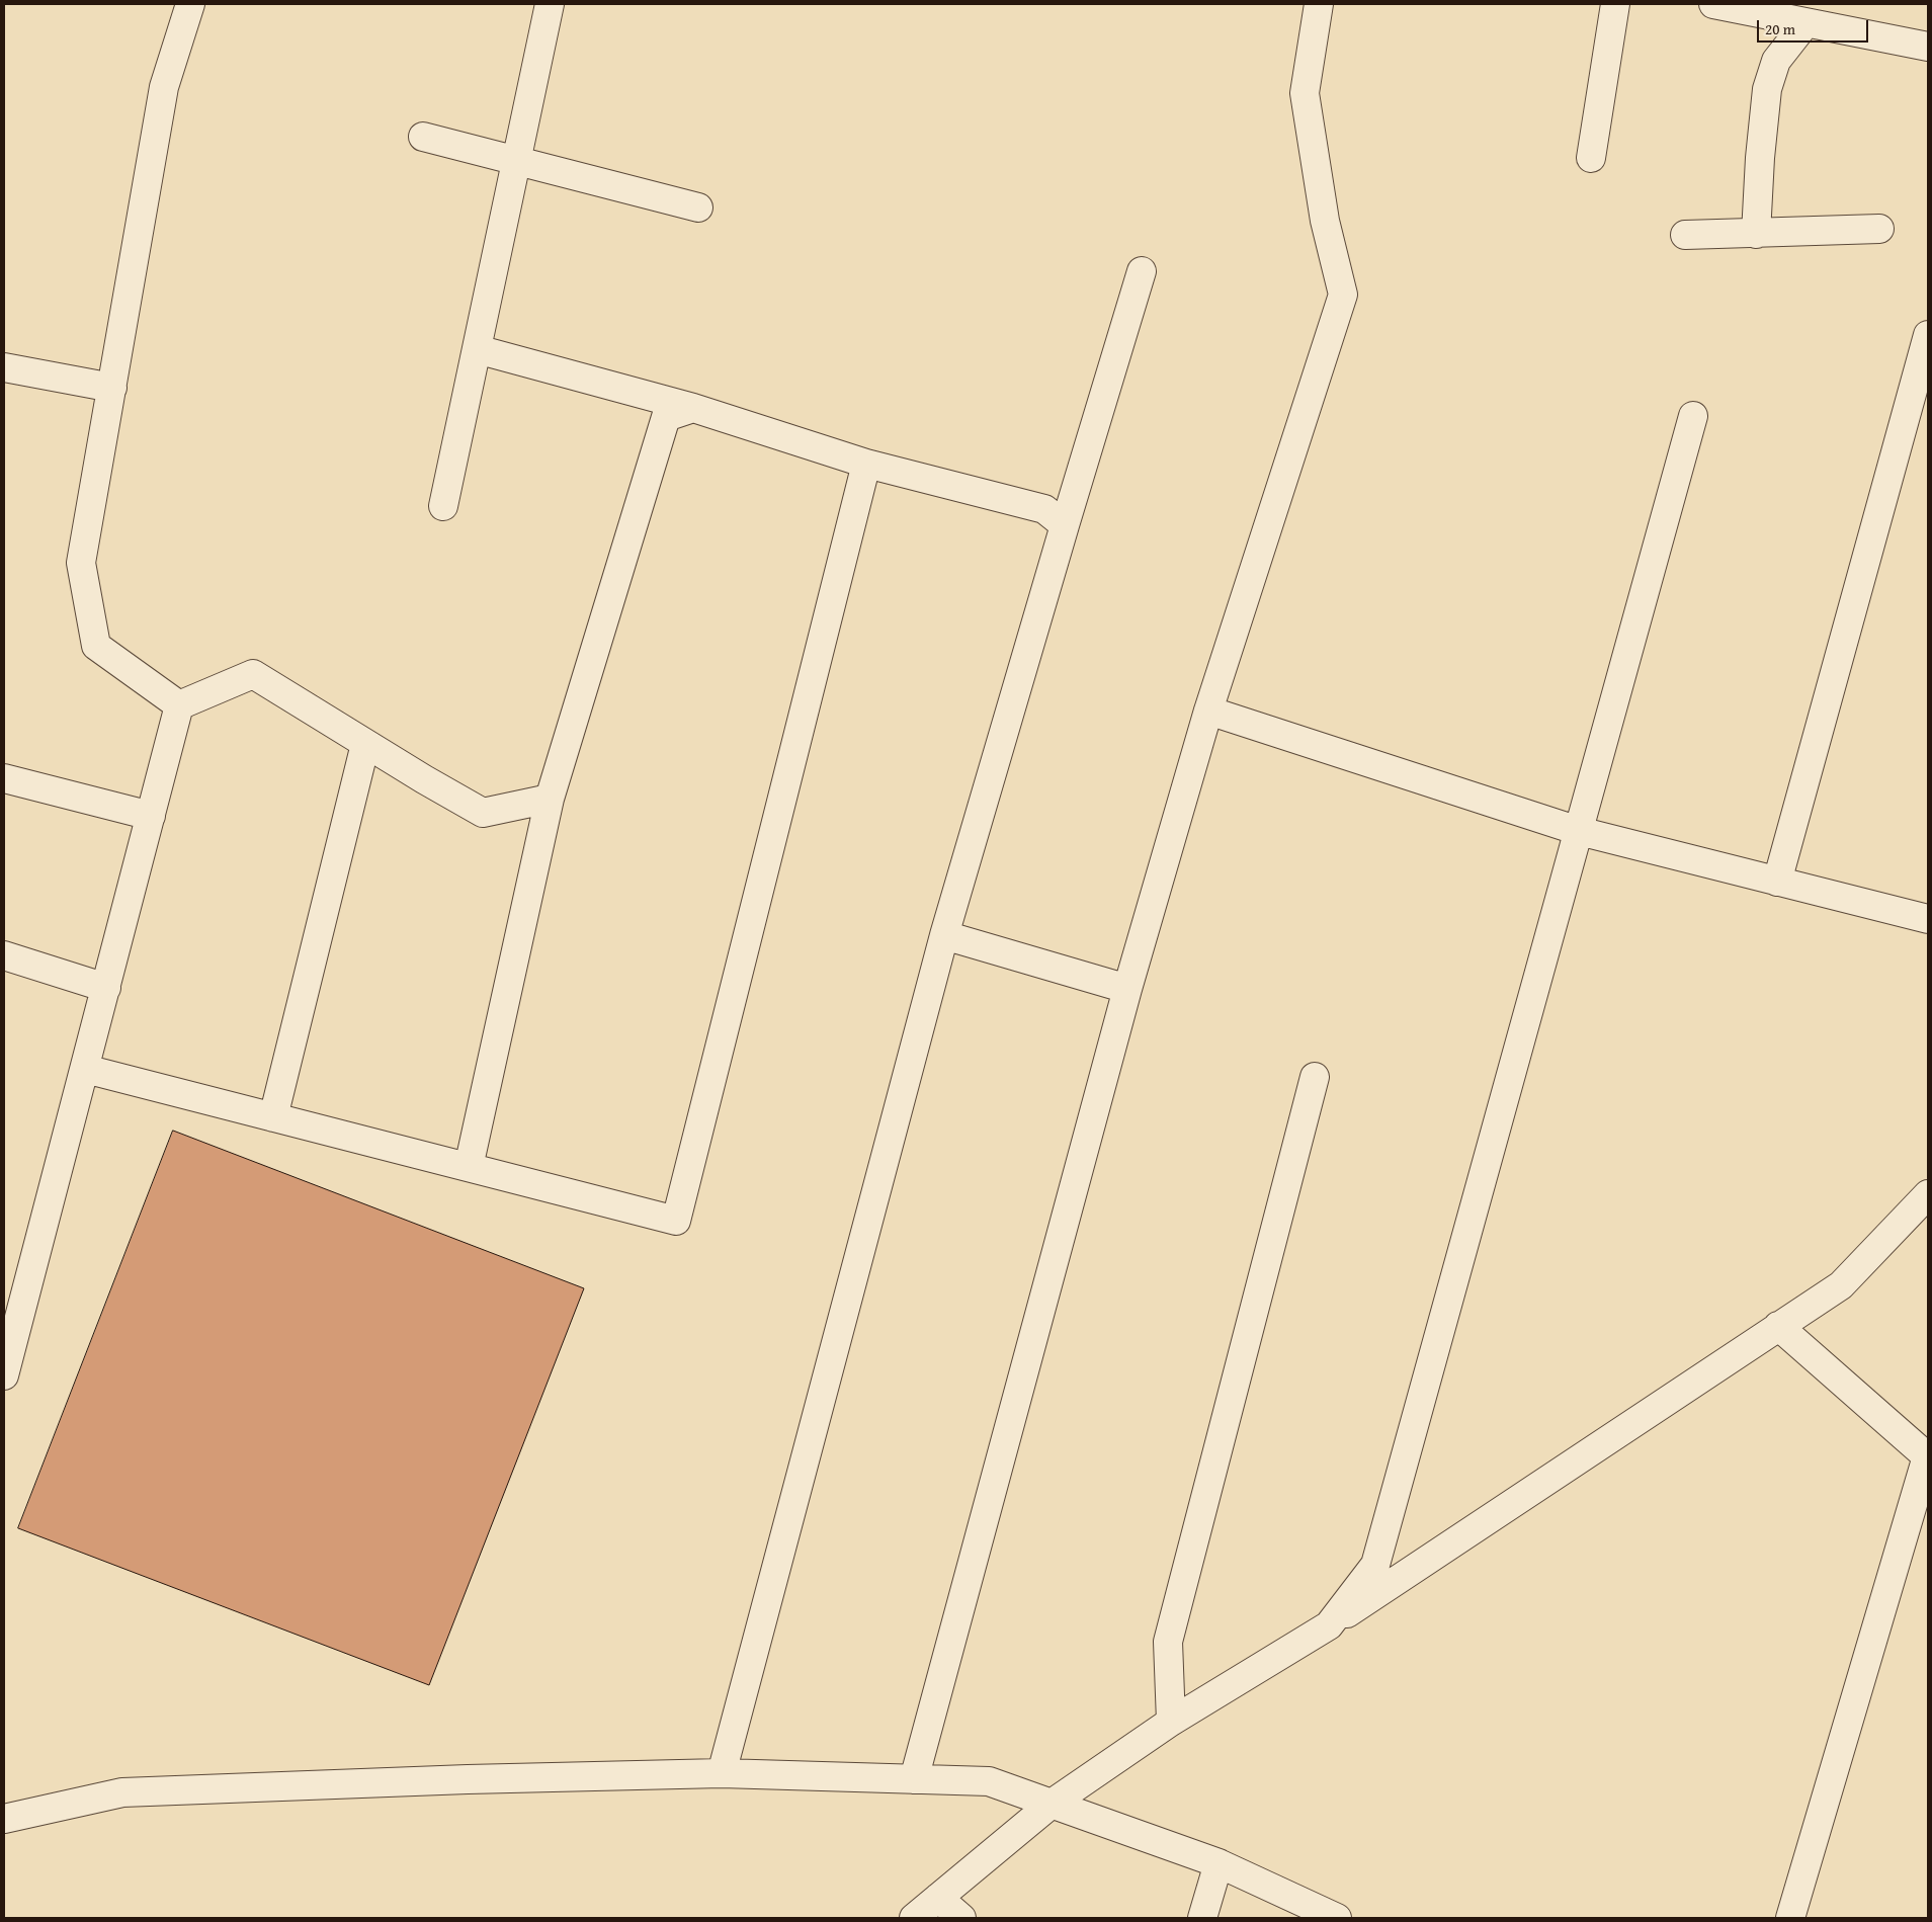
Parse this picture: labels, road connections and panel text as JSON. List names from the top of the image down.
{
  "scale_bar": "20 m"
}
